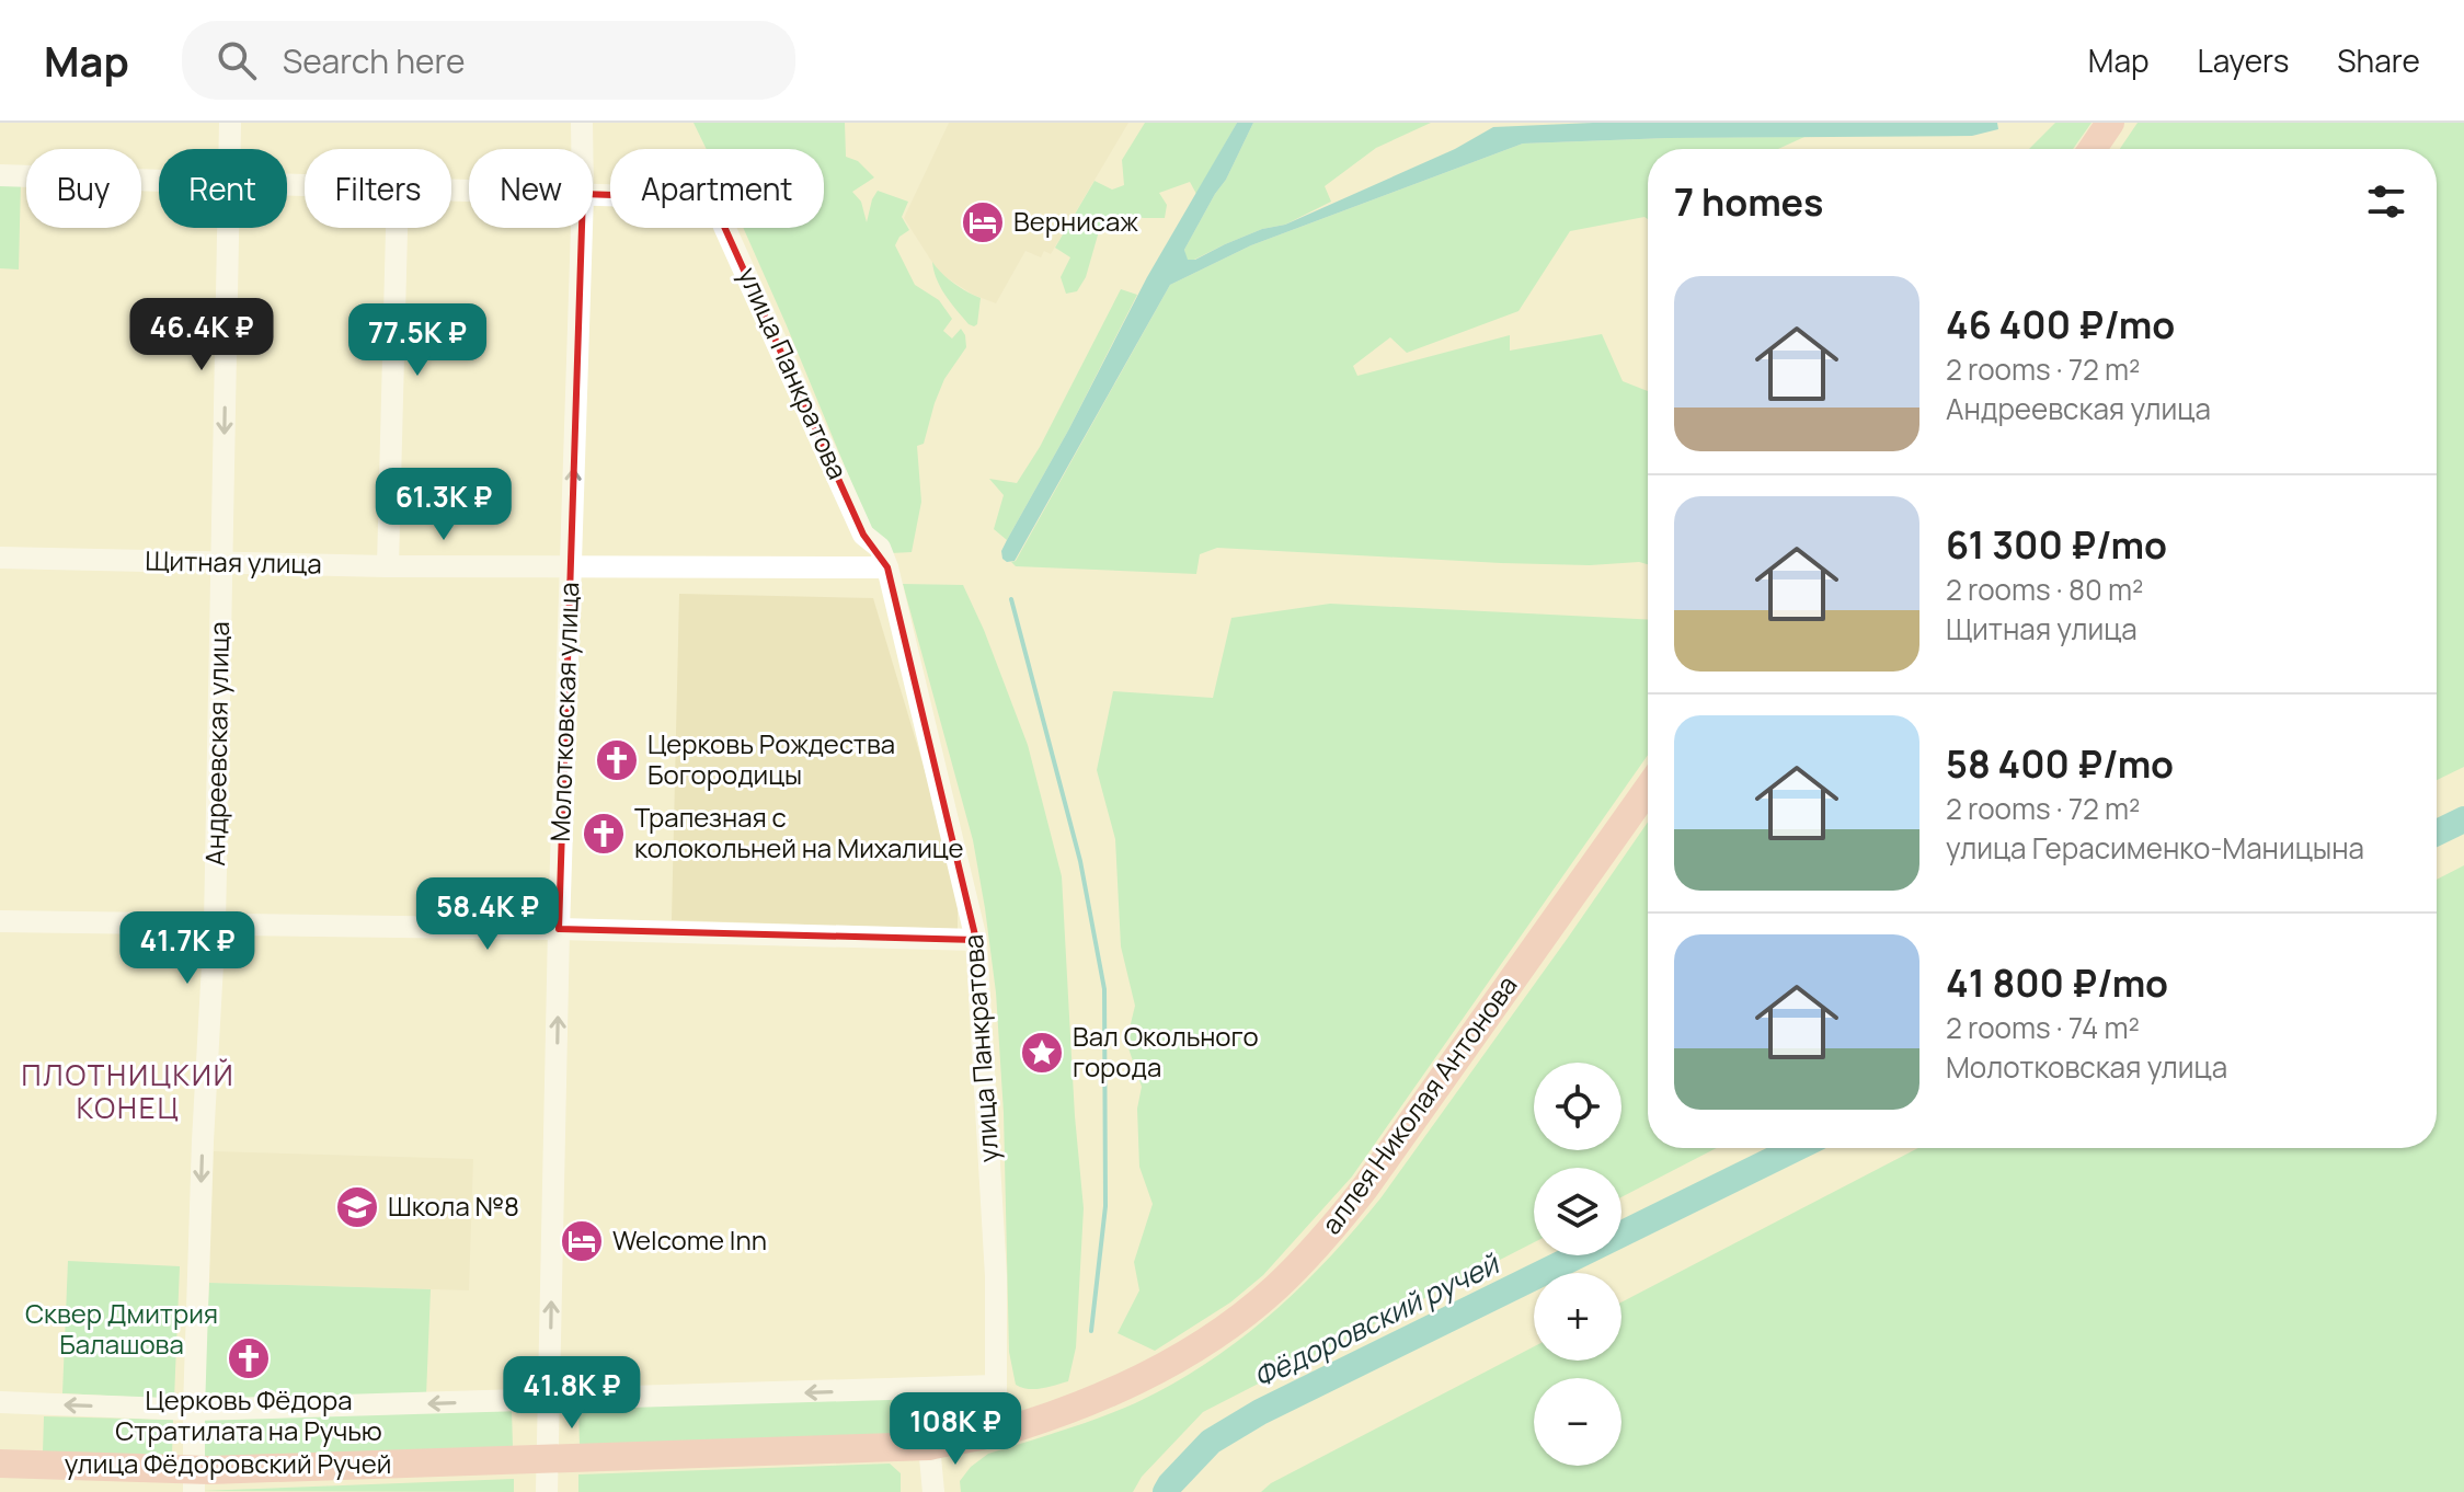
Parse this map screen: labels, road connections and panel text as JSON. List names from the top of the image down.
{
  "streets": {
    "main road": ["аллея Николая Антонова", "улица Фёдоровский Ручей"],
    "street": [
      "улица Панкратова",
      "Щитная улица",
      "Молотковская улица",
      "Андреевская улица"
    ]
  },
  "crossings": [
    ["улица Панкратова", "Щитная улица"],
    ["улица Панкратова", "аллея Николая Антонова"],
    ["Щитная улица", "Молотковская улица"],
    ["Щитная улица", "Андреевская улица"],
    ["Молотковская улица", "улица Фёдоровский Ручей"],
    ["Андреевская улица", "улица Фёдоровский Ручей"],
    ["аллея Николая Антонова", "улица Фёдоровский Ручей"]
  ],
  "districts": ["ПЛОТНИЦКИЙ КОНЕЦ"],
  "water": ["Фёдоровский ручей"],
  "parks": ["Сквер Дмитрия Балашова"],
  "places": {
    "hotel": ["Вернисаж", "Welcome Inn"],
    "church": ["Церковь Рождества Богородицы", "Трапезная с колокольней на Михалице", "Церковь Фёдора Стратилата на Ручью"],
    "place": ["Вал Окольного города"],
    "school or university": ["Школа №8"]
  },
  "page": {
    "header": "Map",
    "search": "Search here",
    "nav": ["Map", "Layers", "Share"],
    "chip": [
      "Buy",
      "Rent",
      "Filters",
      "New",
      "Apartment"
    ],
    "heading": "7 homes",
    "list": [
      {
        "name": "46 400 ₽/mo",
        "note": "2 rooms · 72 m² · Андреевская улица"
      },
      {
        "name": "61 300 ₽/mo",
        "note": "2 rooms · 80 m² · Щитная улица"
      },
      {
        "name": "58 400 ₽/mo",
        "note": "2 rooms · 72 m² · улица Герасименко-Маницына"
      },
      {
        "name": "41 800 ₽/mo",
        "note": "2 rooms · 74 m² · Молотковская улица"
      }
    ],
    "price": [
      "46.4K ₽",
      "77.5K ₽",
      "61.3K ₽",
      "58.4K ₽",
      "41.7K ₽",
      "41.8K ₽",
      "108K ₽"
    ],
    "map_buttons": ["+", "−"]
  }
}
